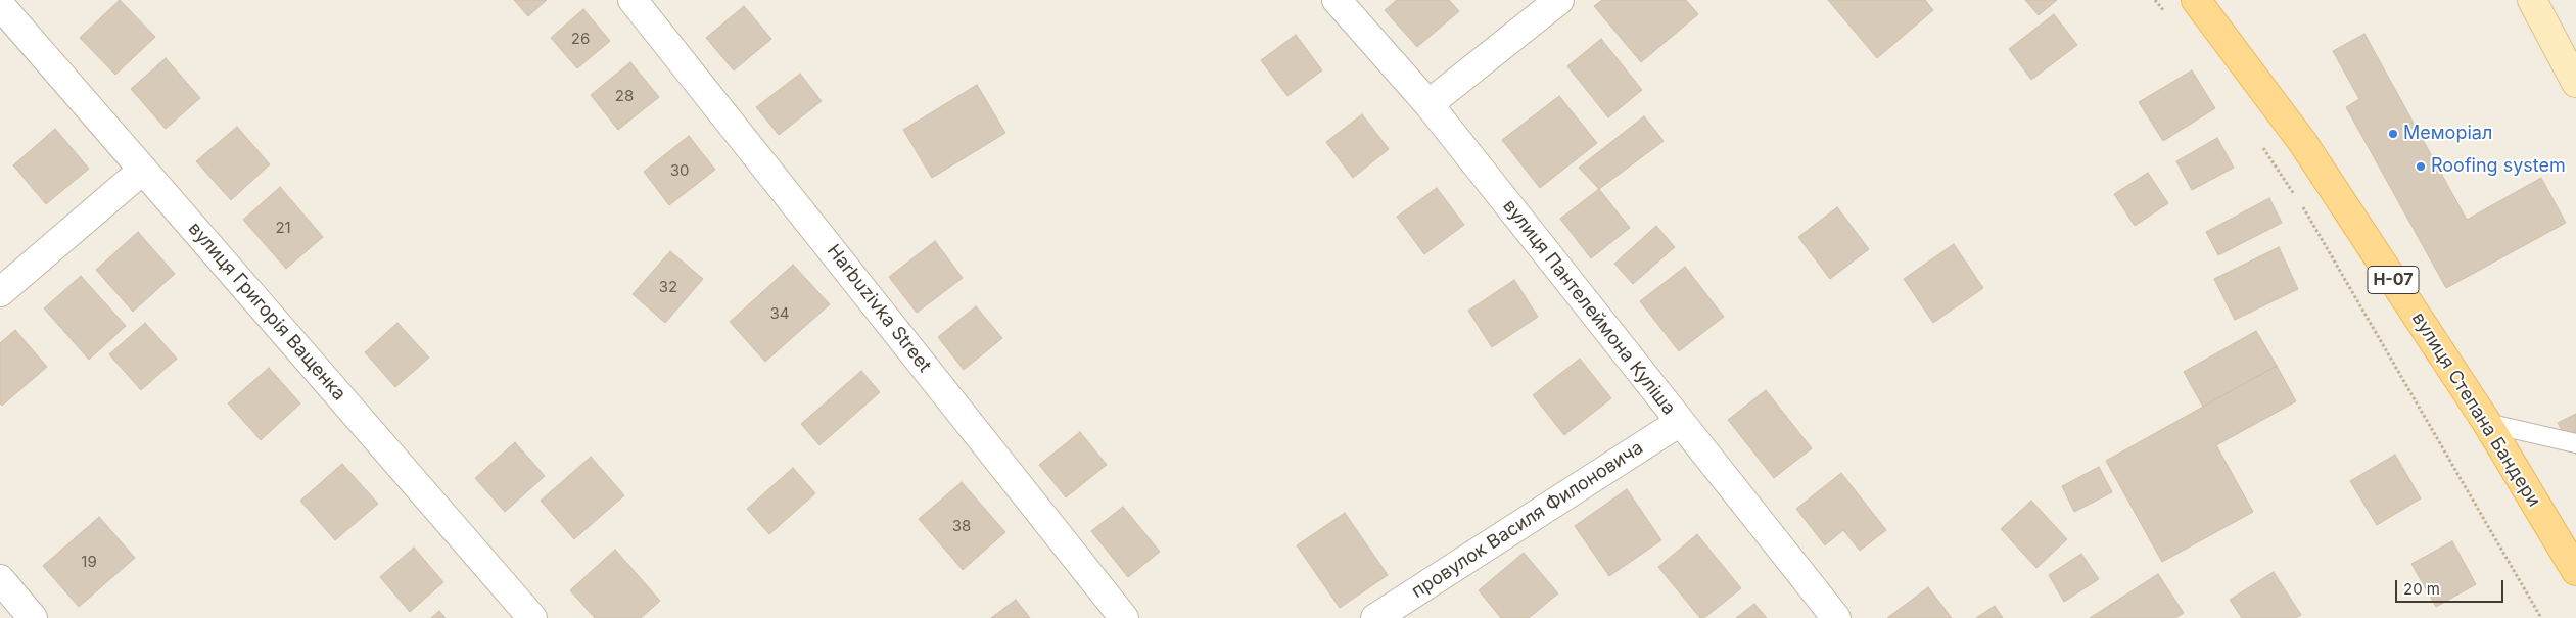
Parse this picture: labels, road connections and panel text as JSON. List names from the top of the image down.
{
  "streets": {
    "main road": ["Н-07", "вулиця Степана Бандери"],
    "street": [
      "вулиця Пантелеймона Куліша",
      "Harbuzivka Street",
      "вулиця Григорія Ващенка",
      "провулок Василя Филоновича"
    ]
  },
  "crossings": [
    ["вулиця Пантелеймона Куліша", "провулок Василя Филоновича"]
  ],
  "places": ["Меморіал", "Roofing system"],
  "house_numbers": [
    "26",
    "28",
    "30",
    "21",
    "32",
    "34",
    "38",
    "19"
  ],
  "scale_bar": "20 m"
}
